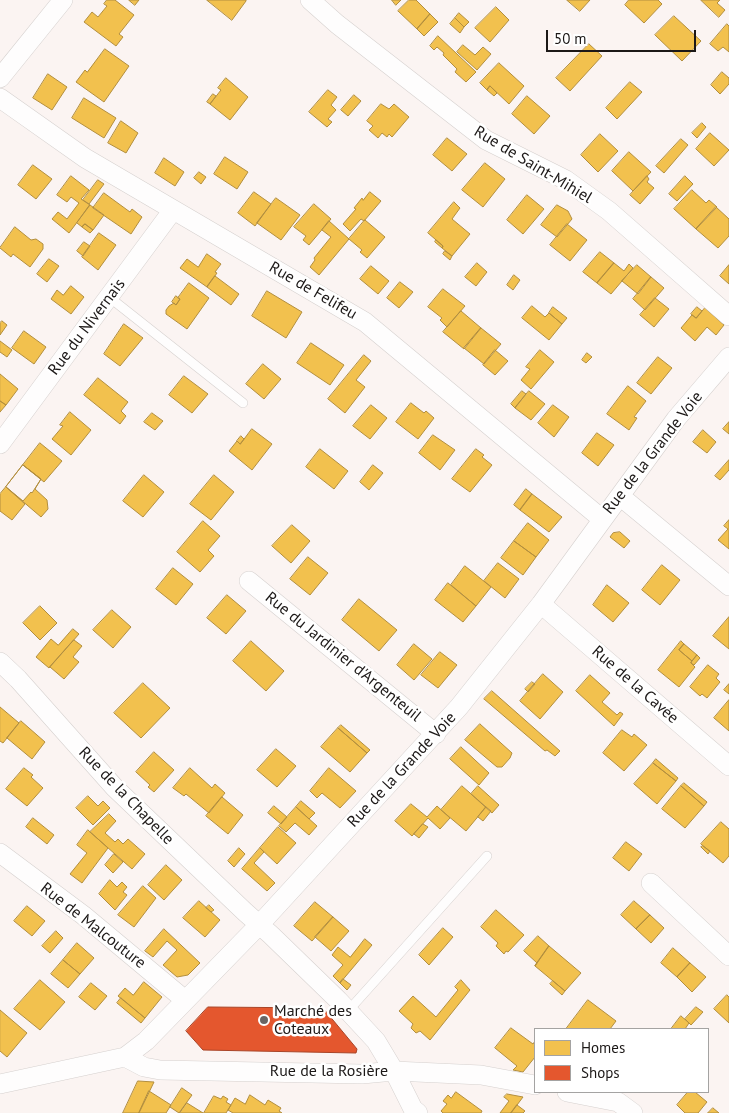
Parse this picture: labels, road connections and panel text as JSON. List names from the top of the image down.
{
  "streets": {
    "street": [
      "Rue de Saint-Mihiel",
      "Rue de Felifeu",
      "Rue du Nivernais",
      "Rue de la Grande Voie",
      "Rue du Jardinier d'Argenteuil",
      "Rue de la Cavée",
      "Rue de la Chapelle",
      "Rue de Malcouture",
      "Rue de la Rosière"
    ]
  },
  "crossings": [
    ["Rue de Felifeu", "Rue du Nivernais"],
    ["Rue de Felifeu", "Rue de la Grande Voie"],
    ["Rue de la Grande Voie", "Rue du Jardinier d'Argenteuil"],
    ["Rue de la Grande Voie", "Rue de la Cavée"],
    ["Rue de la Grande Voie", "Rue de la Chapelle"],
    ["Rue de la Grande Voie", "Rue de Malcouture"],
    ["Rue de la Grande Voie", "Rue de la Rosière"],
    ["Rue de la Chapelle", "Rue de la Rosière"]
  ],
  "places": ["Marché des Coteaux"],
  "legend": ["Homes", "Shops"],
  "scale_bar": "50 m"
}
